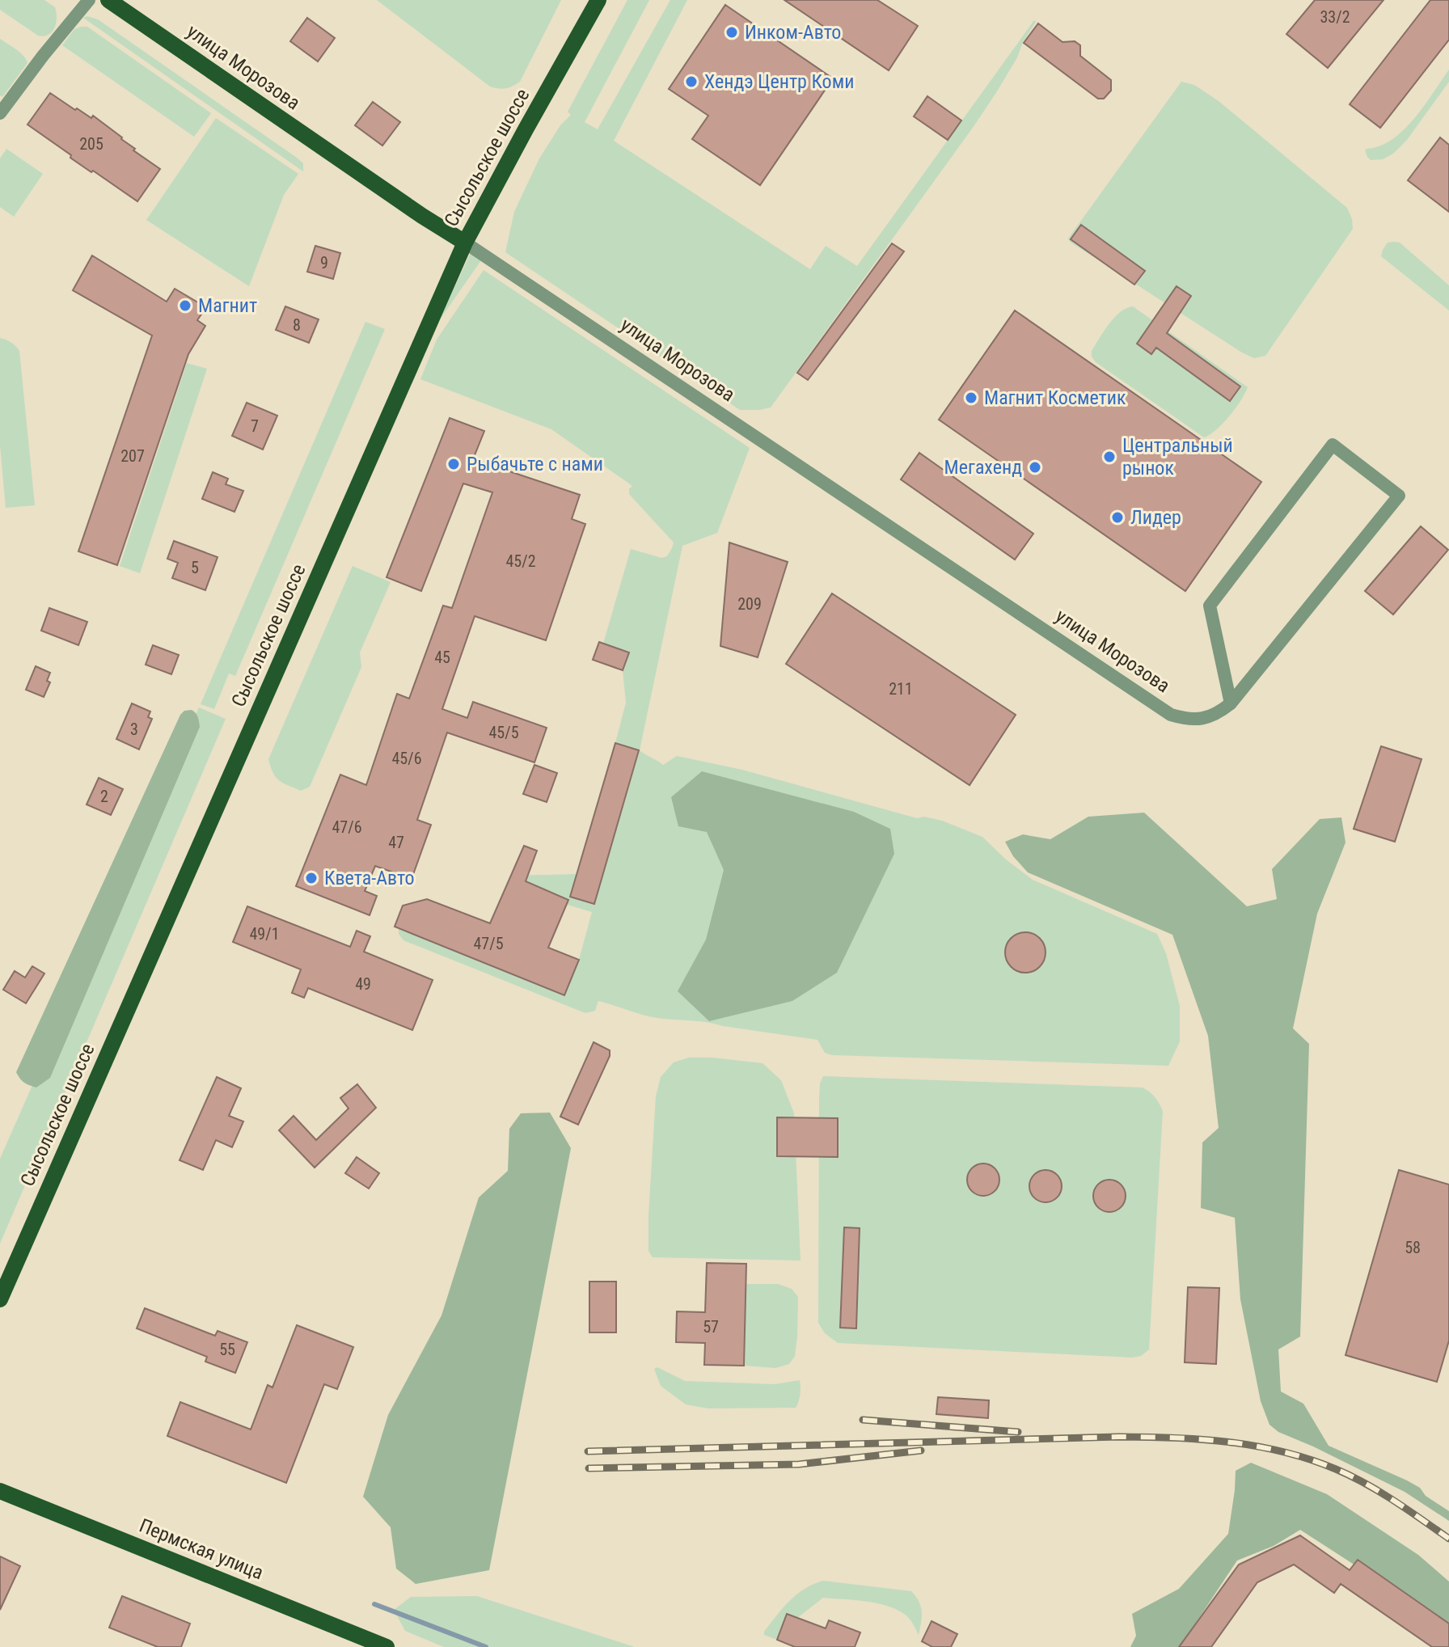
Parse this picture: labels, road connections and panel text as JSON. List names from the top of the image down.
{
  "streets": {
    "main road": ["улица Морозова", "Сысольское шоссе", "Пермская улица"]
  },
  "crossings": [
    ["улица Морозова", "Сысольское шоссе"]
  ],
  "places": [
    "Инком-Авто",
    "Хендэ Центр Коми",
    "Магнит",
    "Магнит Косметик",
    "Центральный рынок",
    "Рыбачьте с нами",
    "Мегахенд",
    "Лидер",
    "Квета-Авто"
  ],
  "house_numbers": [
    "33/2",
    "205",
    "9",
    "8",
    "7",
    "207",
    "45/2",
    "5",
    "209",
    "45",
    "211",
    "3",
    "45/5",
    "45/6",
    "2",
    "47/6",
    "47",
    "49/1",
    "47/5",
    "49",
    "58",
    "57",
    "55"
  ]
}
